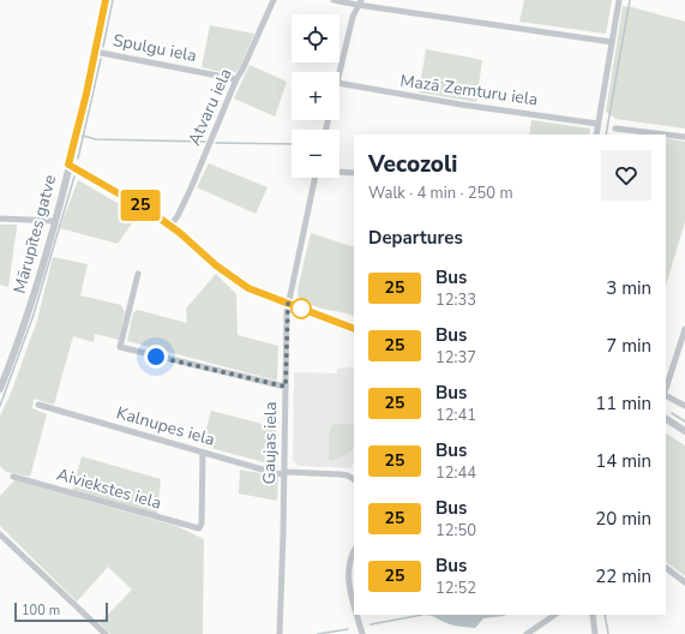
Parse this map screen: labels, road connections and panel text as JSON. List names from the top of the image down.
{
  "streets": {
    "street": [
      "Spulgu iela",
      "Mazā Zemturu iela",
      "Atvaru iela",
      "Mārupītes gatve",
      "Kalnupes iela",
      "Gaujas iela",
      "Aiviekstes iela"
    ]
  },
  "crossings": [
    ["Spulgu iela", "Atvaru iela"],
    ["Spulgu iela", "Mārupītes gatve"],
    ["Kalnupes iela", "Gaujas iela"],
    ["Kalnupes iela", "Aiviekstes iela"]
  ],
  "lines": ["bus line 25"],
  "scale_bar": "100 m",
  "page": {
    "on_map": "25",
    "map_buttons": ["+", "−"],
    "heading": [
      ["Vecozoli", "Walk · 4 min · 250 m"],
      "Departures"
    ],
    "list": [
      {
        "mark": "25",
        "name": "Bus",
        "note": "12:33",
        "value": "3 min"
      },
      {
        "mark": "25",
        "name": "Bus",
        "note": "12:37",
        "value": "7 min"
      },
      {
        "mark": "25",
        "name": "Bus",
        "note": "12:41",
        "value": "11 min"
      },
      {
        "mark": "25",
        "name": "Bus",
        "note": "12:44",
        "value": "14 min"
      },
      {
        "mark": "25",
        "name": "Bus",
        "note": "12:50",
        "value": "20 min"
      },
      {
        "mark": "25",
        "name": "Bus",
        "note": "12:52",
        "value": "22 min"
      }
    ],
    "scale": "100 m"
  }
}
